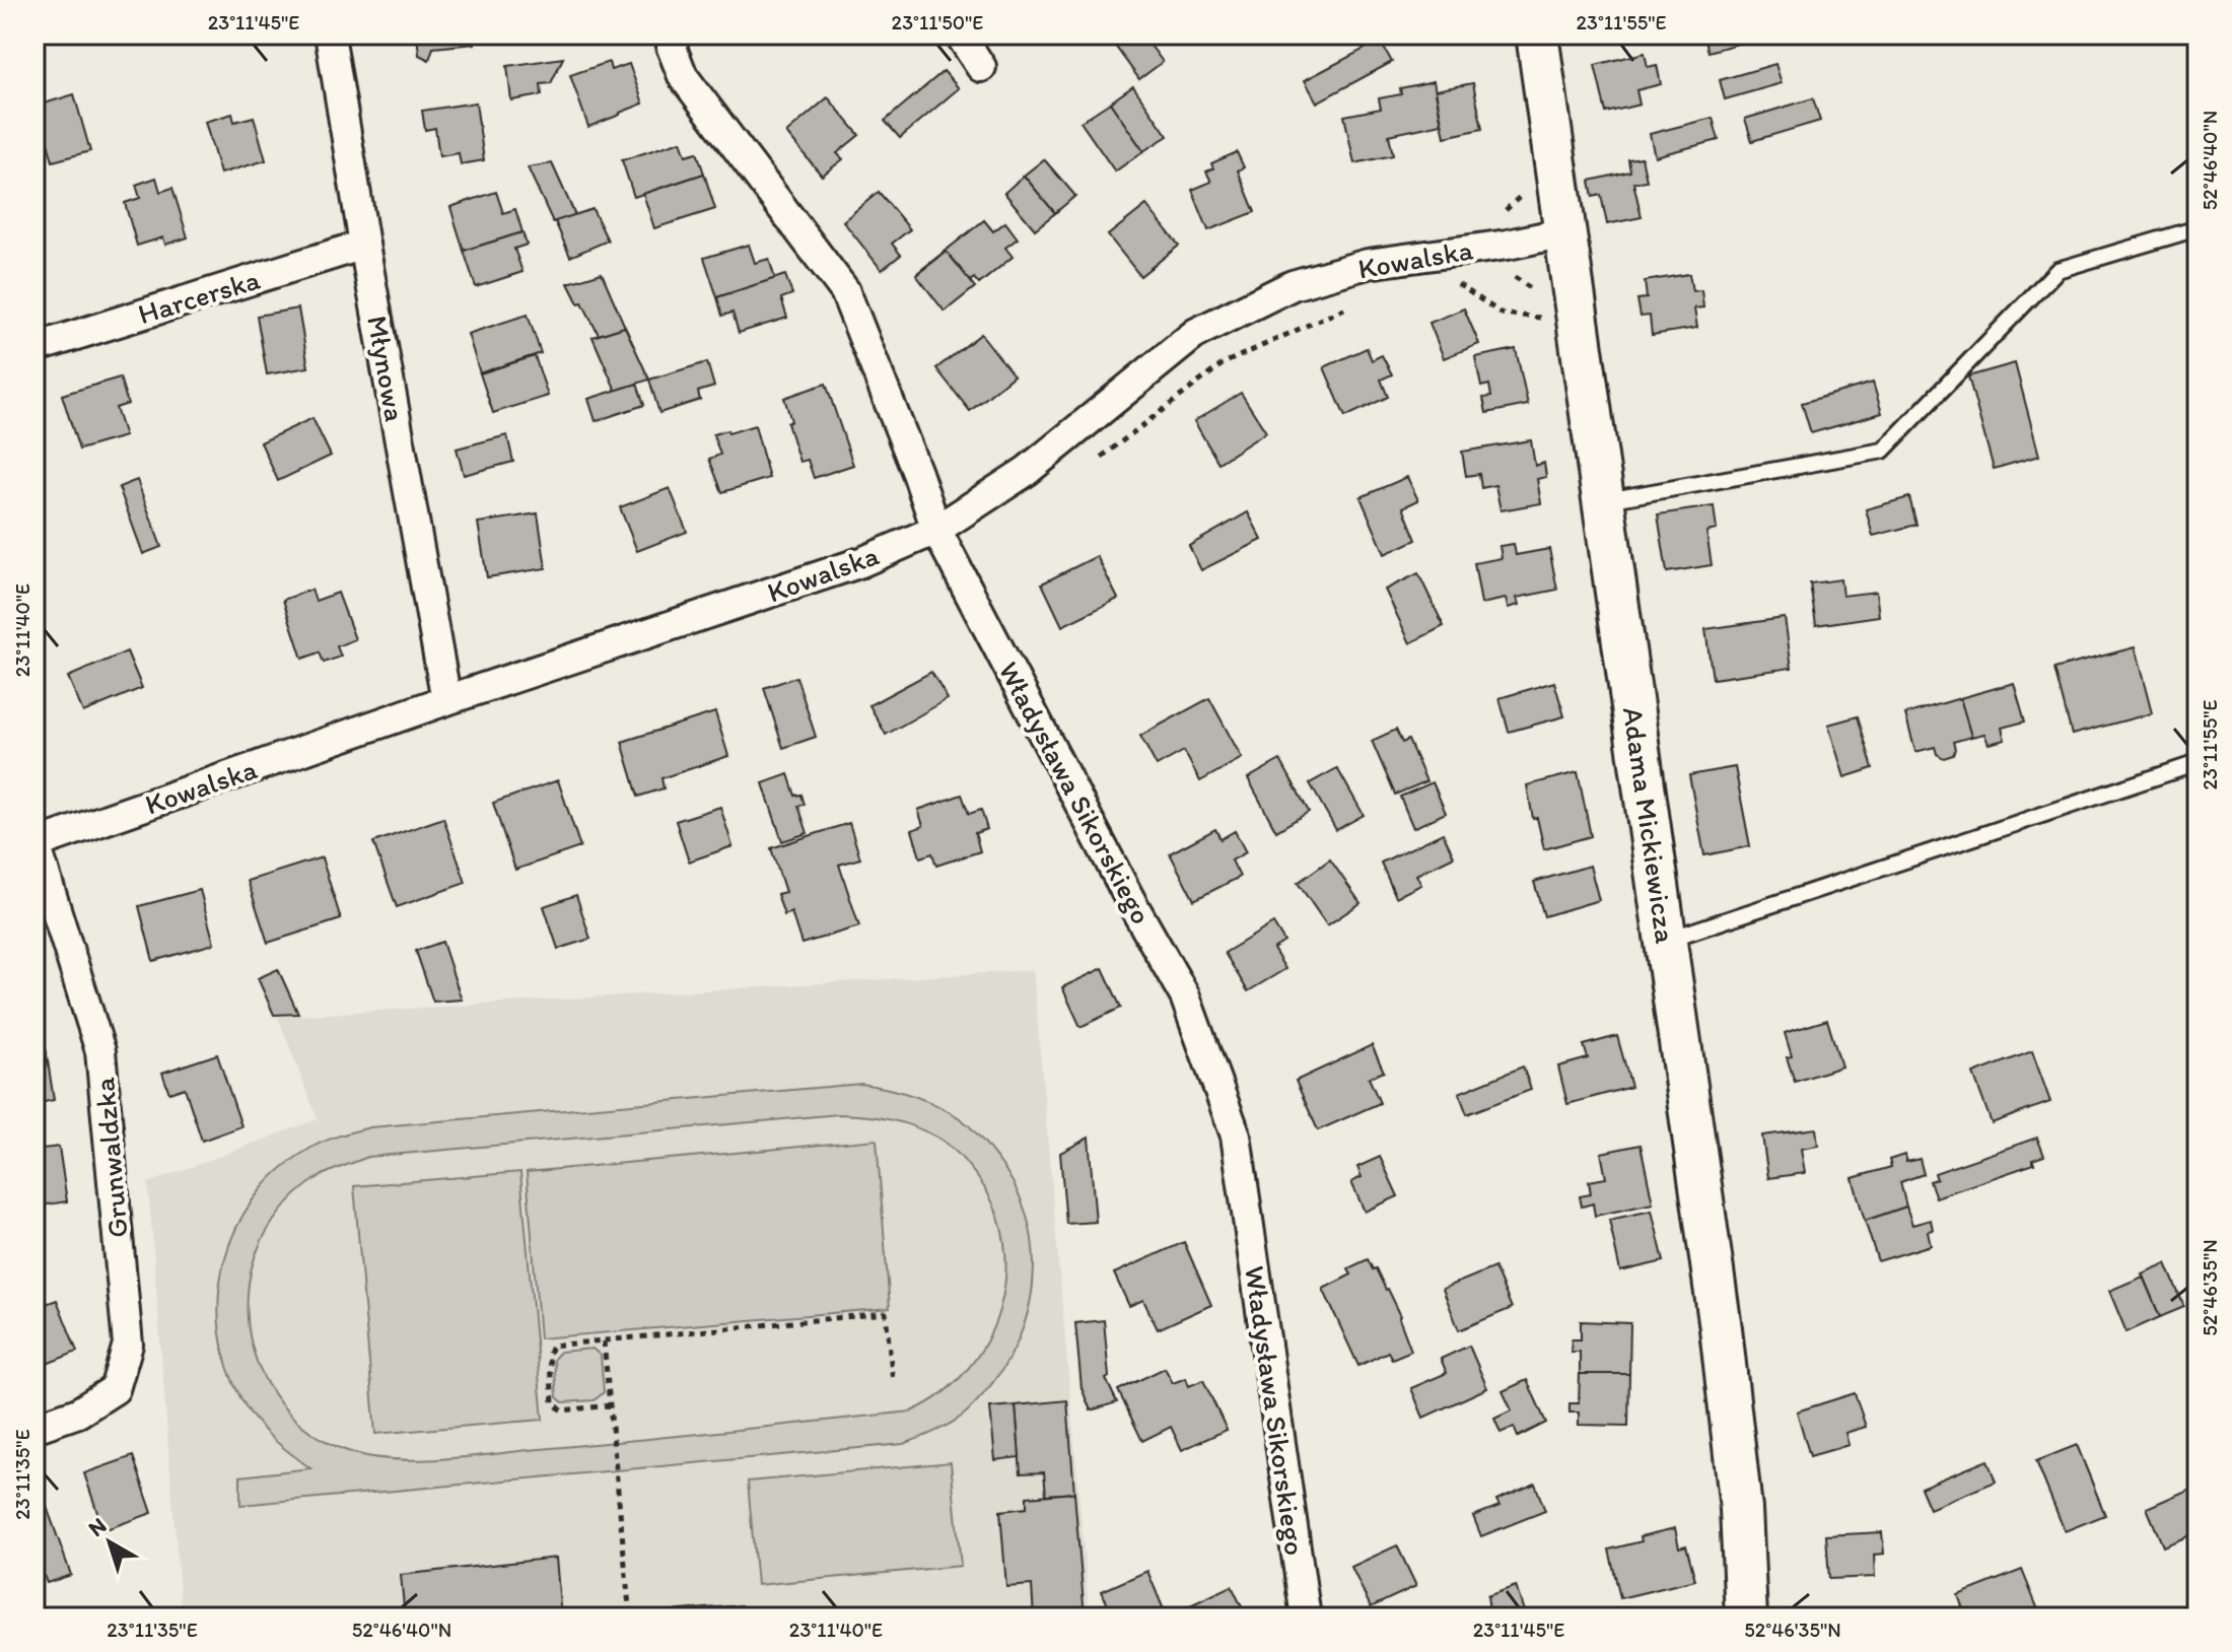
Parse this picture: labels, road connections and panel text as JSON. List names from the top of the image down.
{
  "streets": {
    "main road": ["Adama Mickiewicza"],
    "street": [
      "Kowalska",
      "Harcerska",
      "Młynowa",
      "Władysława Sikorskiego",
      "Grunwaldzka"
    ]
  },
  "crossings": [
    ["Kowalska", "Młynowa"],
    ["Kowalska", "Władysława Sikorskiego"],
    ["Kowalska", "Adama Mickiewicza"],
    ["Kowalska", "Grunwaldzka"],
    ["Harcerska", "Młynowa"]
  ],
  "north": "top left",
  "coordinates": [
    "23°11'45\"E",
    "23°11'50\"E",
    "23°11'55\"E",
    "52°46'40\"N",
    "23°11'40\"E",
    "52°46'35\"N",
    "23°11'35\"E"
  ]
}
